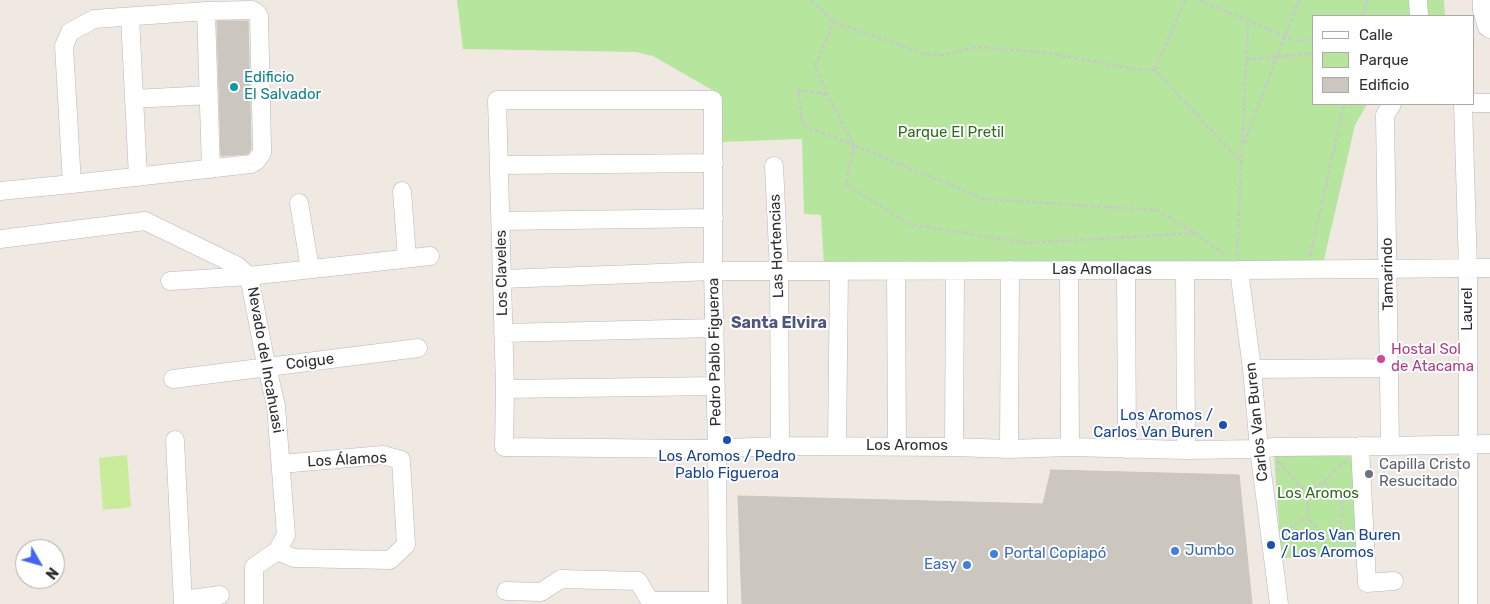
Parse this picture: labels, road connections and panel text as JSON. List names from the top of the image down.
{
  "streets": {
    "street": [
      "Las Hortencias",
      "Las Amollacas",
      "Los Claveles",
      "Tamarindo",
      "Laurel",
      "Pedro Pablo Figueroa",
      "Nevado del Incahuasi",
      "Coigue",
      "Carlos Van Buren",
      "Los Aromos",
      "Los Álamos"
    ]
  },
  "crossings": [
    ["Las Hortencias", "Las Amollacas"],
    ["Las Hortencias", "Los Aromos"],
    ["Las Amollacas", "Los Claveles"],
    ["Las Amollacas", "Tamarindo"],
    ["Las Amollacas", "Laurel"],
    ["Las Amollacas", "Pedro Pablo Figueroa"],
    ["Las Amollacas", "Carlos Van Buren"],
    ["Los Claveles", "Pedro Pablo Figueroa"],
    ["Los Claveles", "Los Aromos"],
    ["Tamarindo", "Los Aromos"],
    ["Laurel", "Los Aromos"],
    ["Pedro Pablo Figueroa", "Los Aromos"],
    ["Nevado del Incahuasi", "Coigue"],
    ["Nevado del Incahuasi", "Los Álamos"],
    ["Carlos Van Buren", "Los Aromos"]
  ],
  "districts": ["Santa Elvira"],
  "parks": ["Parque El Pretil", "Los Aromos"],
  "places": [
    "Edificio El Salvador",
    "Hostal Sol de Atacama",
    "Los Aromos / Carlos Van Buren",
    "Los Aromos / Pedro Pablo Figueroa",
    "Capilla Cristo Resucitado",
    "Carlos Van Buren / Los Aromos",
    "Jumbo",
    "Portal Copiapó",
    "Easy"
  ],
  "legend": ["Calle", "Parque", "Edificio"],
  "north": "bottom right"
}
